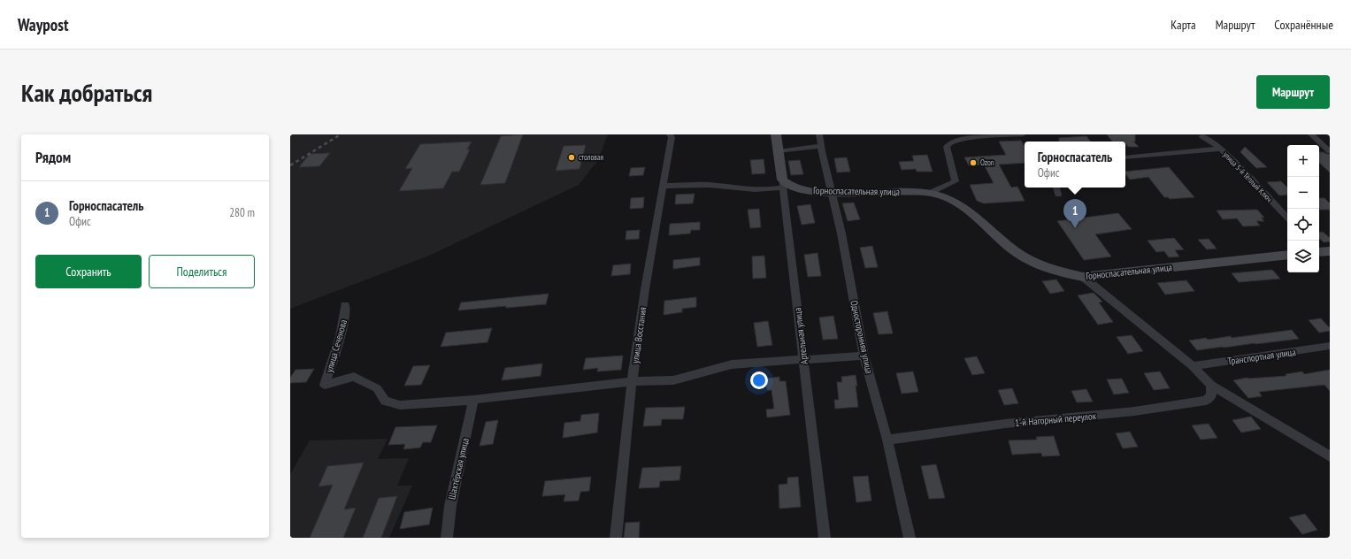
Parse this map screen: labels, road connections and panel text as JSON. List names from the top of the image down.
{
  "streets": {
    "main road": ["Горноспасательная улица", "Артельная улица"],
    "street": [
      "улица 5-й Тёплый Ключ",
      "улица Восстания",
      "Односторонняя улица",
      "улица Сеченова",
      "Транспортная улица",
      "1-й Нагорный переулок",
      "Шахтёрская улица"
    ]
  },
  "crossings": [
    ["Горноспасательная улица", "Артельная улица"],
    ["Горноспасательная улица", "Односторонняя улица"],
    ["Односторонняя улица", "1-й Нагорный переулок"],
    ["улица Сеченова", "Шахтёрская улица"]
  ],
  "places": ["столовая", "Ozon"],
  "page": {
    "header": "Waypost",
    "nav": ["Карта", "Маршрут", "Сохранённые"],
    "buttons": [
      "Маршрут",
      ["Сохранить", "Поделиться"]
    ],
    "title": "Как добраться",
    "heading": "Рядом",
    "popup": ["Горноспасатель", "Офис"],
    "map_buttons": ["+", "−"],
    "list": [
      {
        "mark": "1",
        "name": "Горноспасатель",
        "note": "Офис",
        "value": "280 m"
      }
    ],
    "pins": "1"
  }
}
